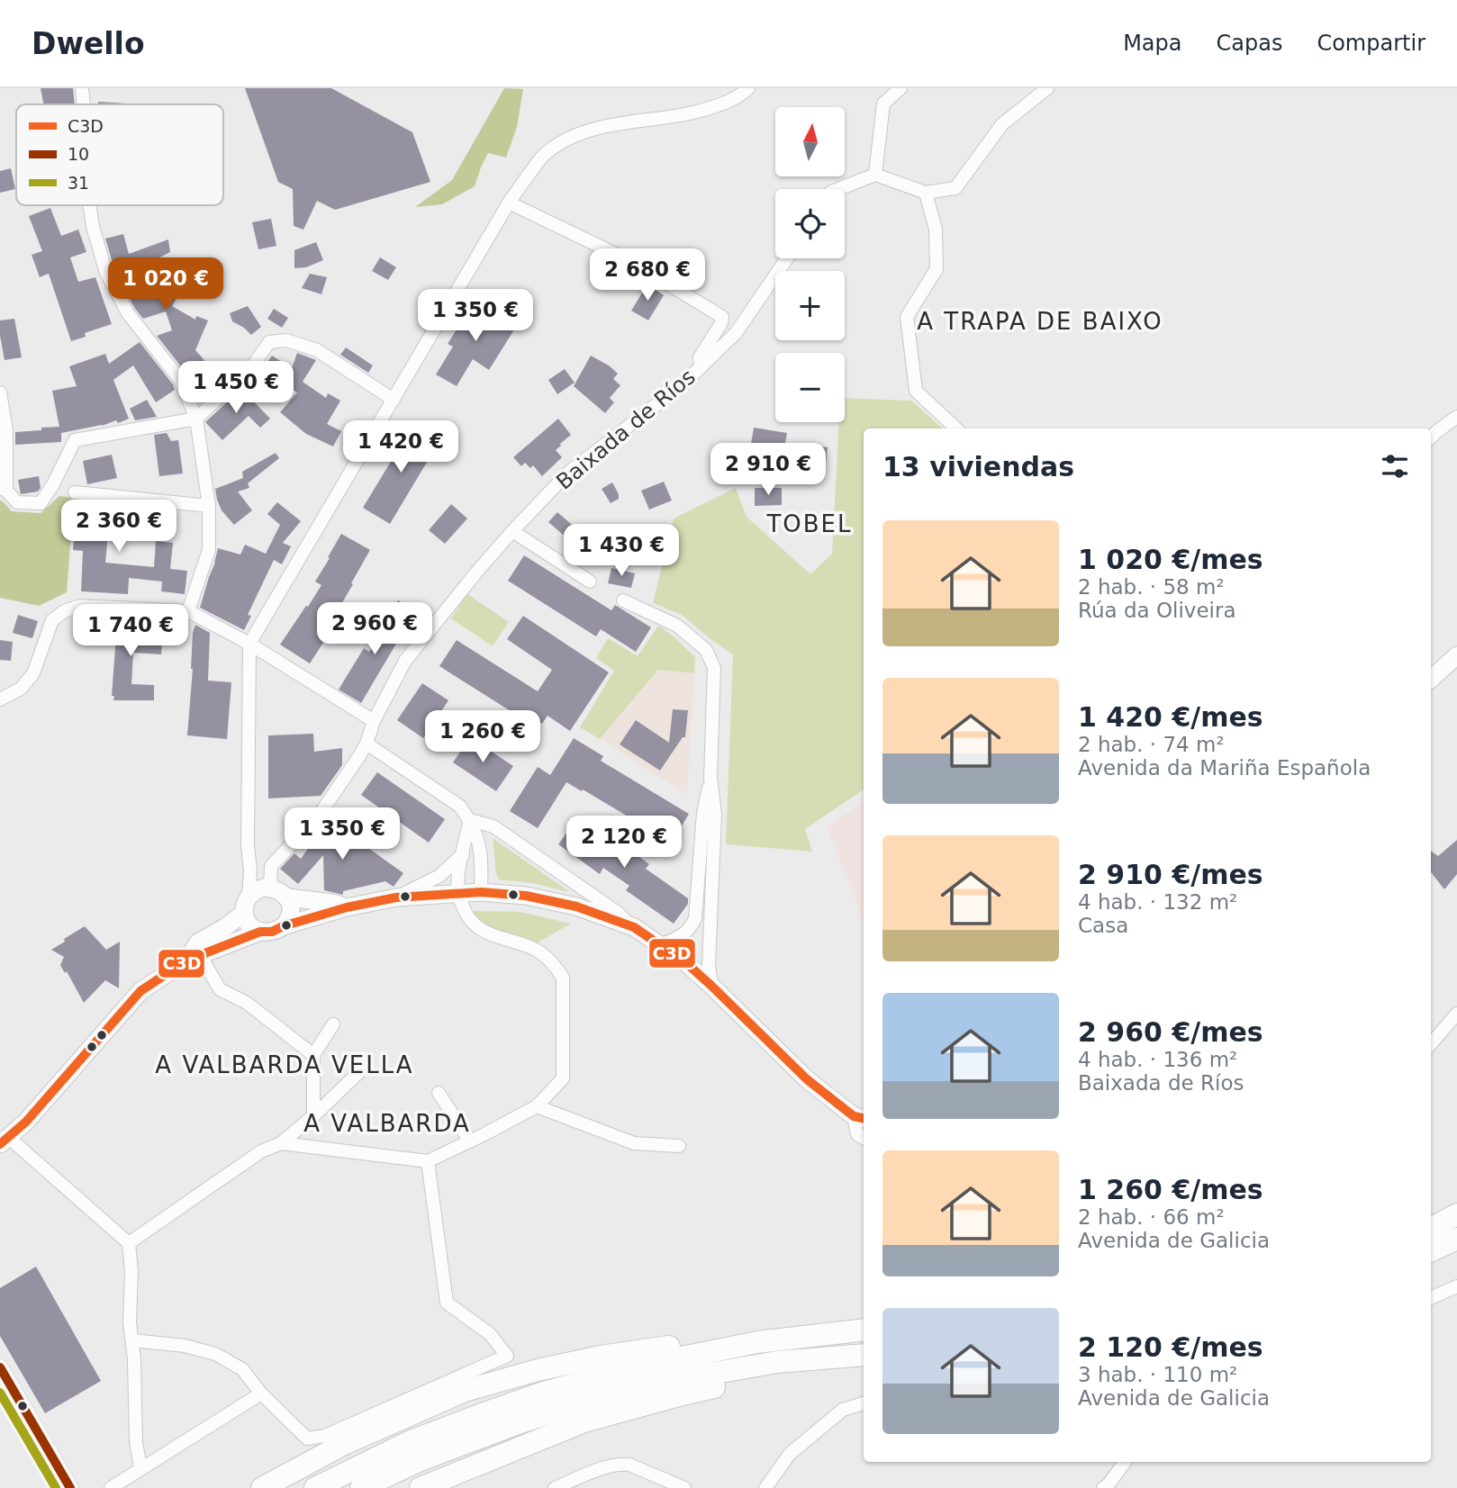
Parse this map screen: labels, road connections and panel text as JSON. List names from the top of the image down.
{
  "streets": {
    "street": ["Baixada de Ríos"]
  },
  "districts": [
    "A TRAPA DE BAIXO",
    "TOBEL",
    "A VALBARDA VELLA",
    "A VALBARDA"
  ],
  "lines": ["transit line C3D", "transit line 10", "transit line 31"],
  "legend": ["C3D", "10", "31"],
  "north": "top",
  "page": {
    "header": "Dwello",
    "nav": ["Mapa", "Capas", "Compartir"],
    "map_buttons": ["+", "−"],
    "price": [
      "2 680 €",
      "1 020 €",
      "1 350 €",
      "1 450 €",
      "1 420 €",
      "2 910 €",
      "2 360 €",
      "1 430 €",
      "2 960 €",
      "1 740 €",
      "1 260 €",
      "1 350 €",
      "2 120 €"
    ],
    "heading": "13 viviendas",
    "list": [
      {
        "name": "1 020 €/mes",
        "note": "2 hab. · 58 m² · Rúa da Oliveira"
      },
      {
        "name": "1 420 €/mes",
        "note": "2 hab. · 74 m² · Avenida da Mariña Española"
      },
      {
        "name": "2 910 €/mes",
        "note": "4 hab. · 132 m² · Casa"
      },
      {
        "name": "2 960 €/mes",
        "note": "4 hab. · 136 m² · Baixada de Ríos"
      },
      {
        "name": "1 260 €/mes",
        "note": "2 hab. · 66 m² · Avenida de Galicia"
      },
      {
        "name": "2 120 €/mes",
        "note": "3 hab. · 110 m² · Avenida de Galicia"
      }
    ]
  }
}
